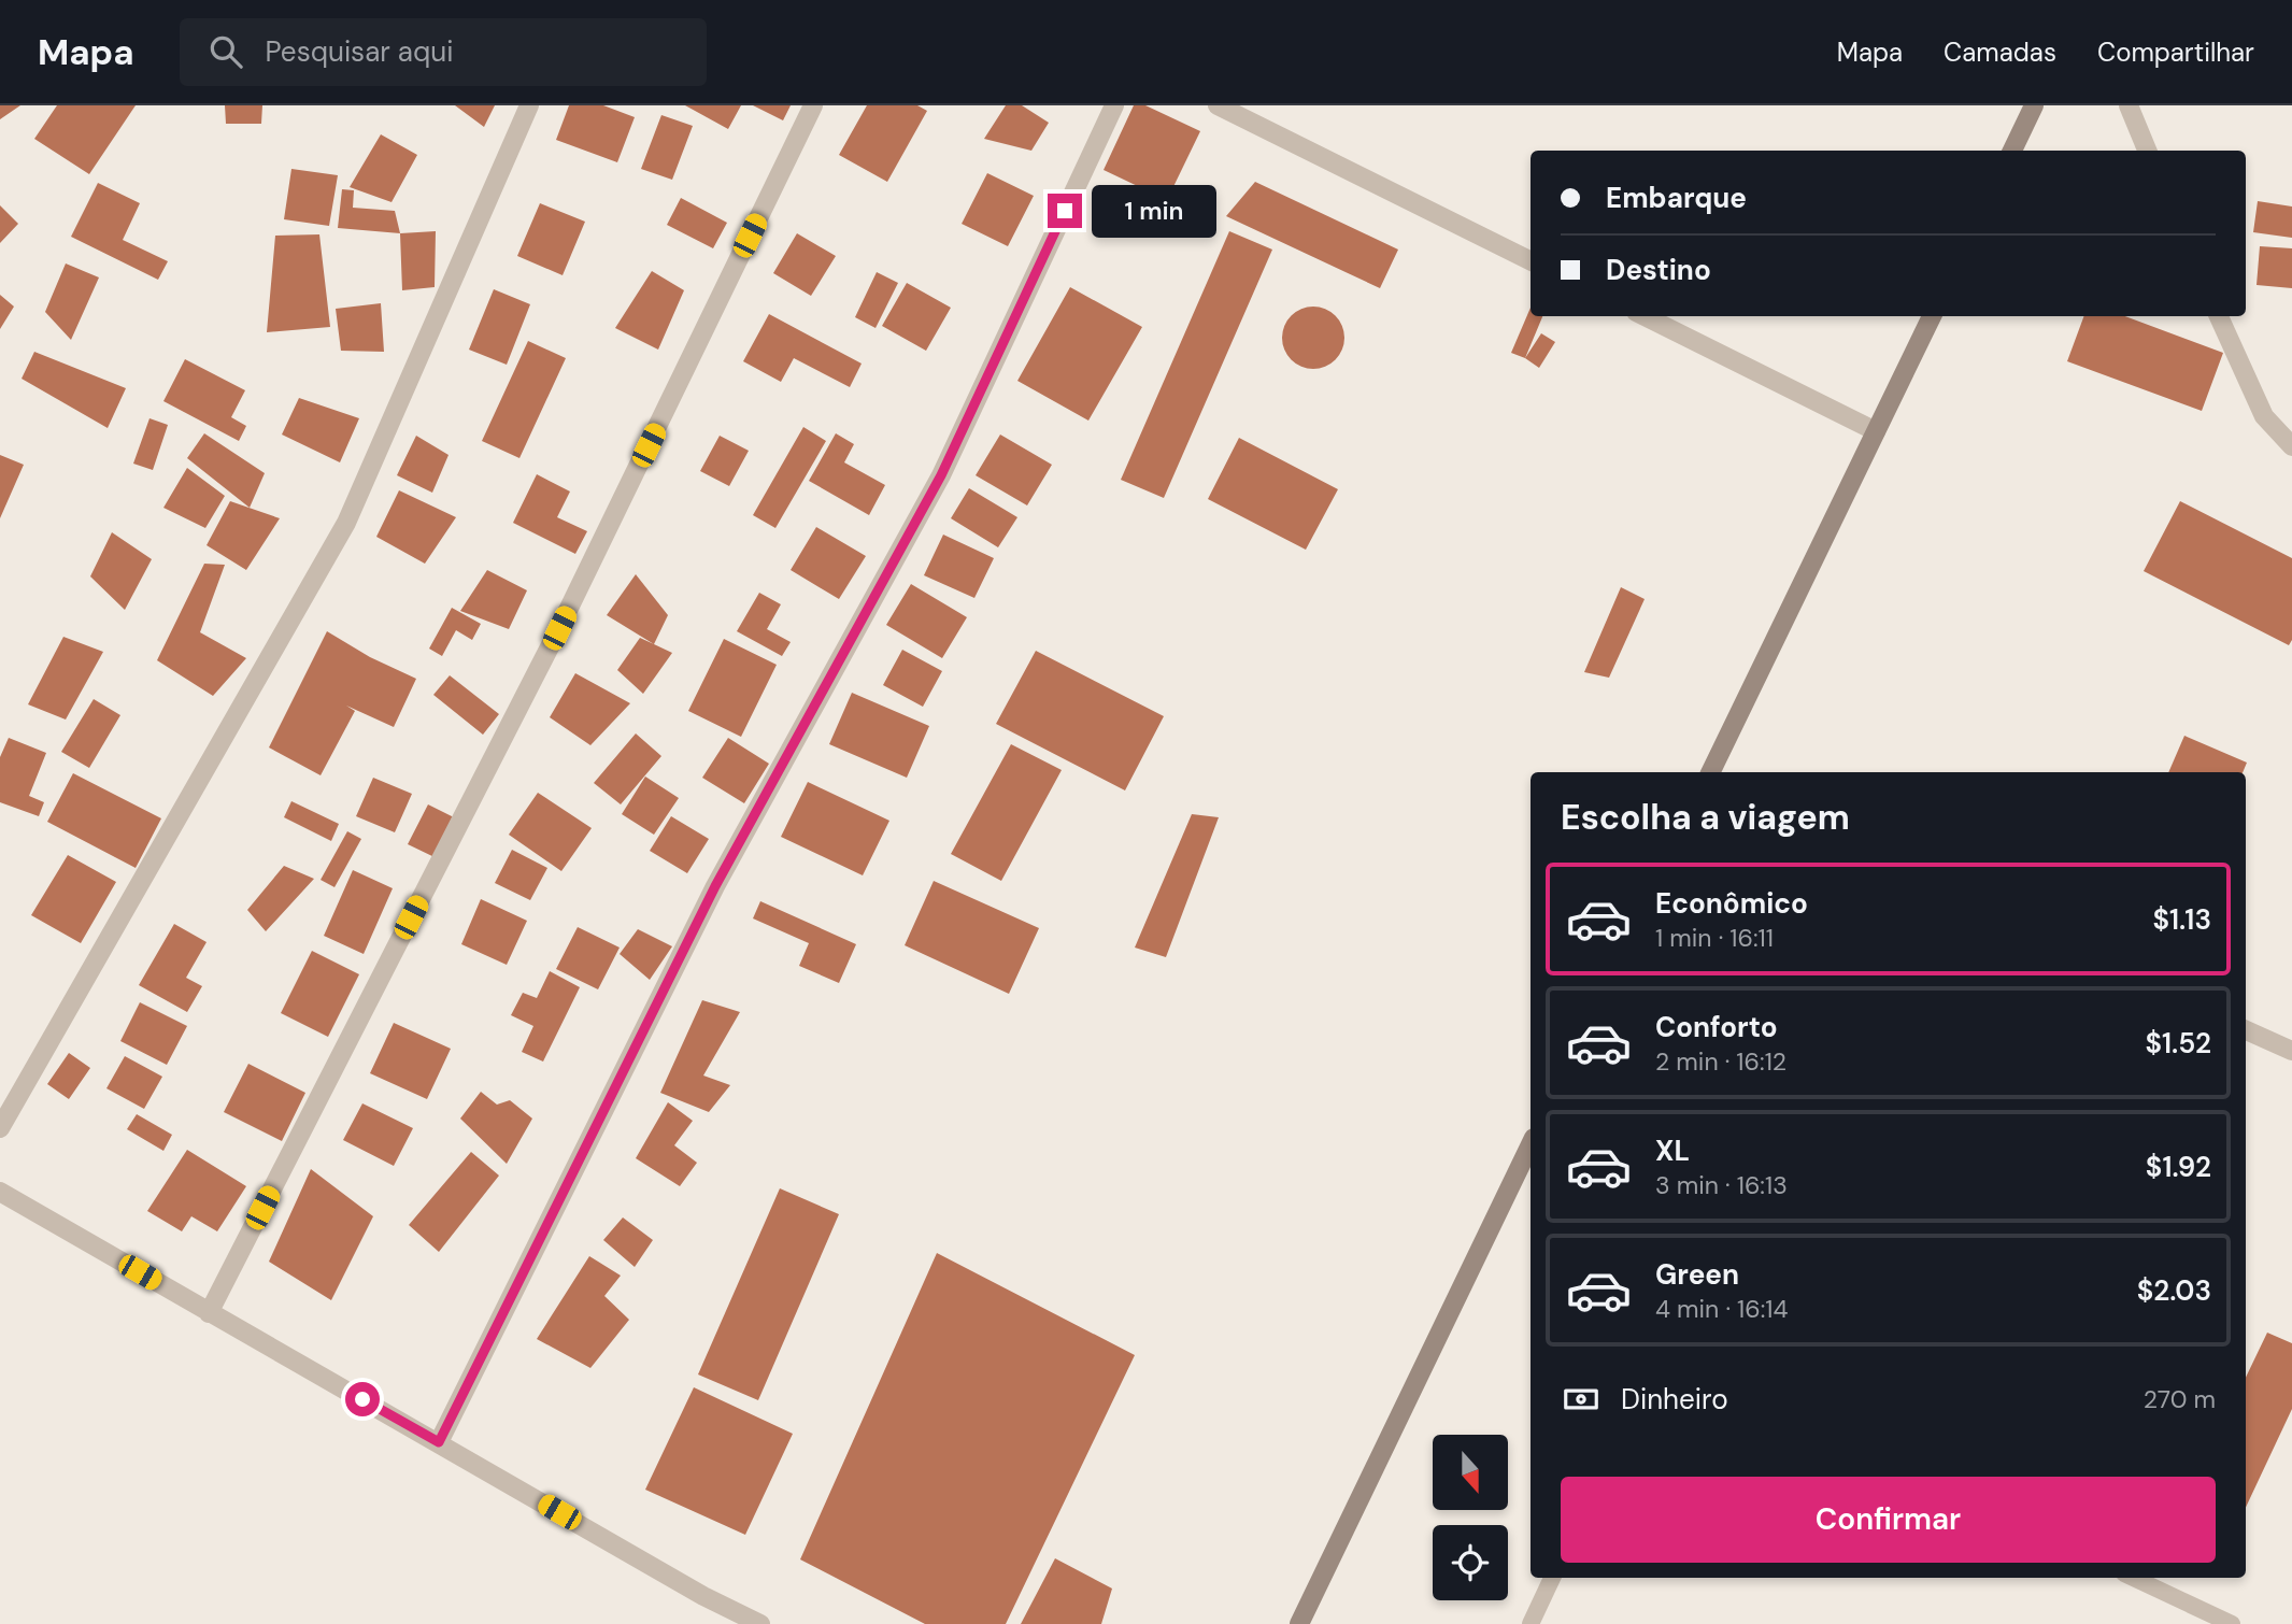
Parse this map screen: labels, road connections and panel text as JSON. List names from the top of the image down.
{
  "north": "bottom",
  "page": {
    "header": "Mapa",
    "search": "Pesquisar aqui",
    "nav": ["Mapa", "Camadas", "Compartilhar"],
    "banner": ["Embarque", "Destino"],
    "bubble": "1 min",
    "heading": "Escolha a viagem",
    "list": [
      {
        "name": "Econômico",
        "note": "1 min · 16:11",
        "value": "$1.13"
      },
      {
        "name": "Conforto",
        "note": "2 min · 16:12",
        "value": "$1.52"
      },
      {
        "name": "XL",
        "note": "3 min · 16:13",
        "value": "$1.92"
      },
      {
        "name": "Green",
        "note": "4 min · 16:14",
        "value": "$2.03"
      }
    ],
    "pay": ["Dinheiro", "270 m"],
    "buttons": "Confirmar"
  }
}
